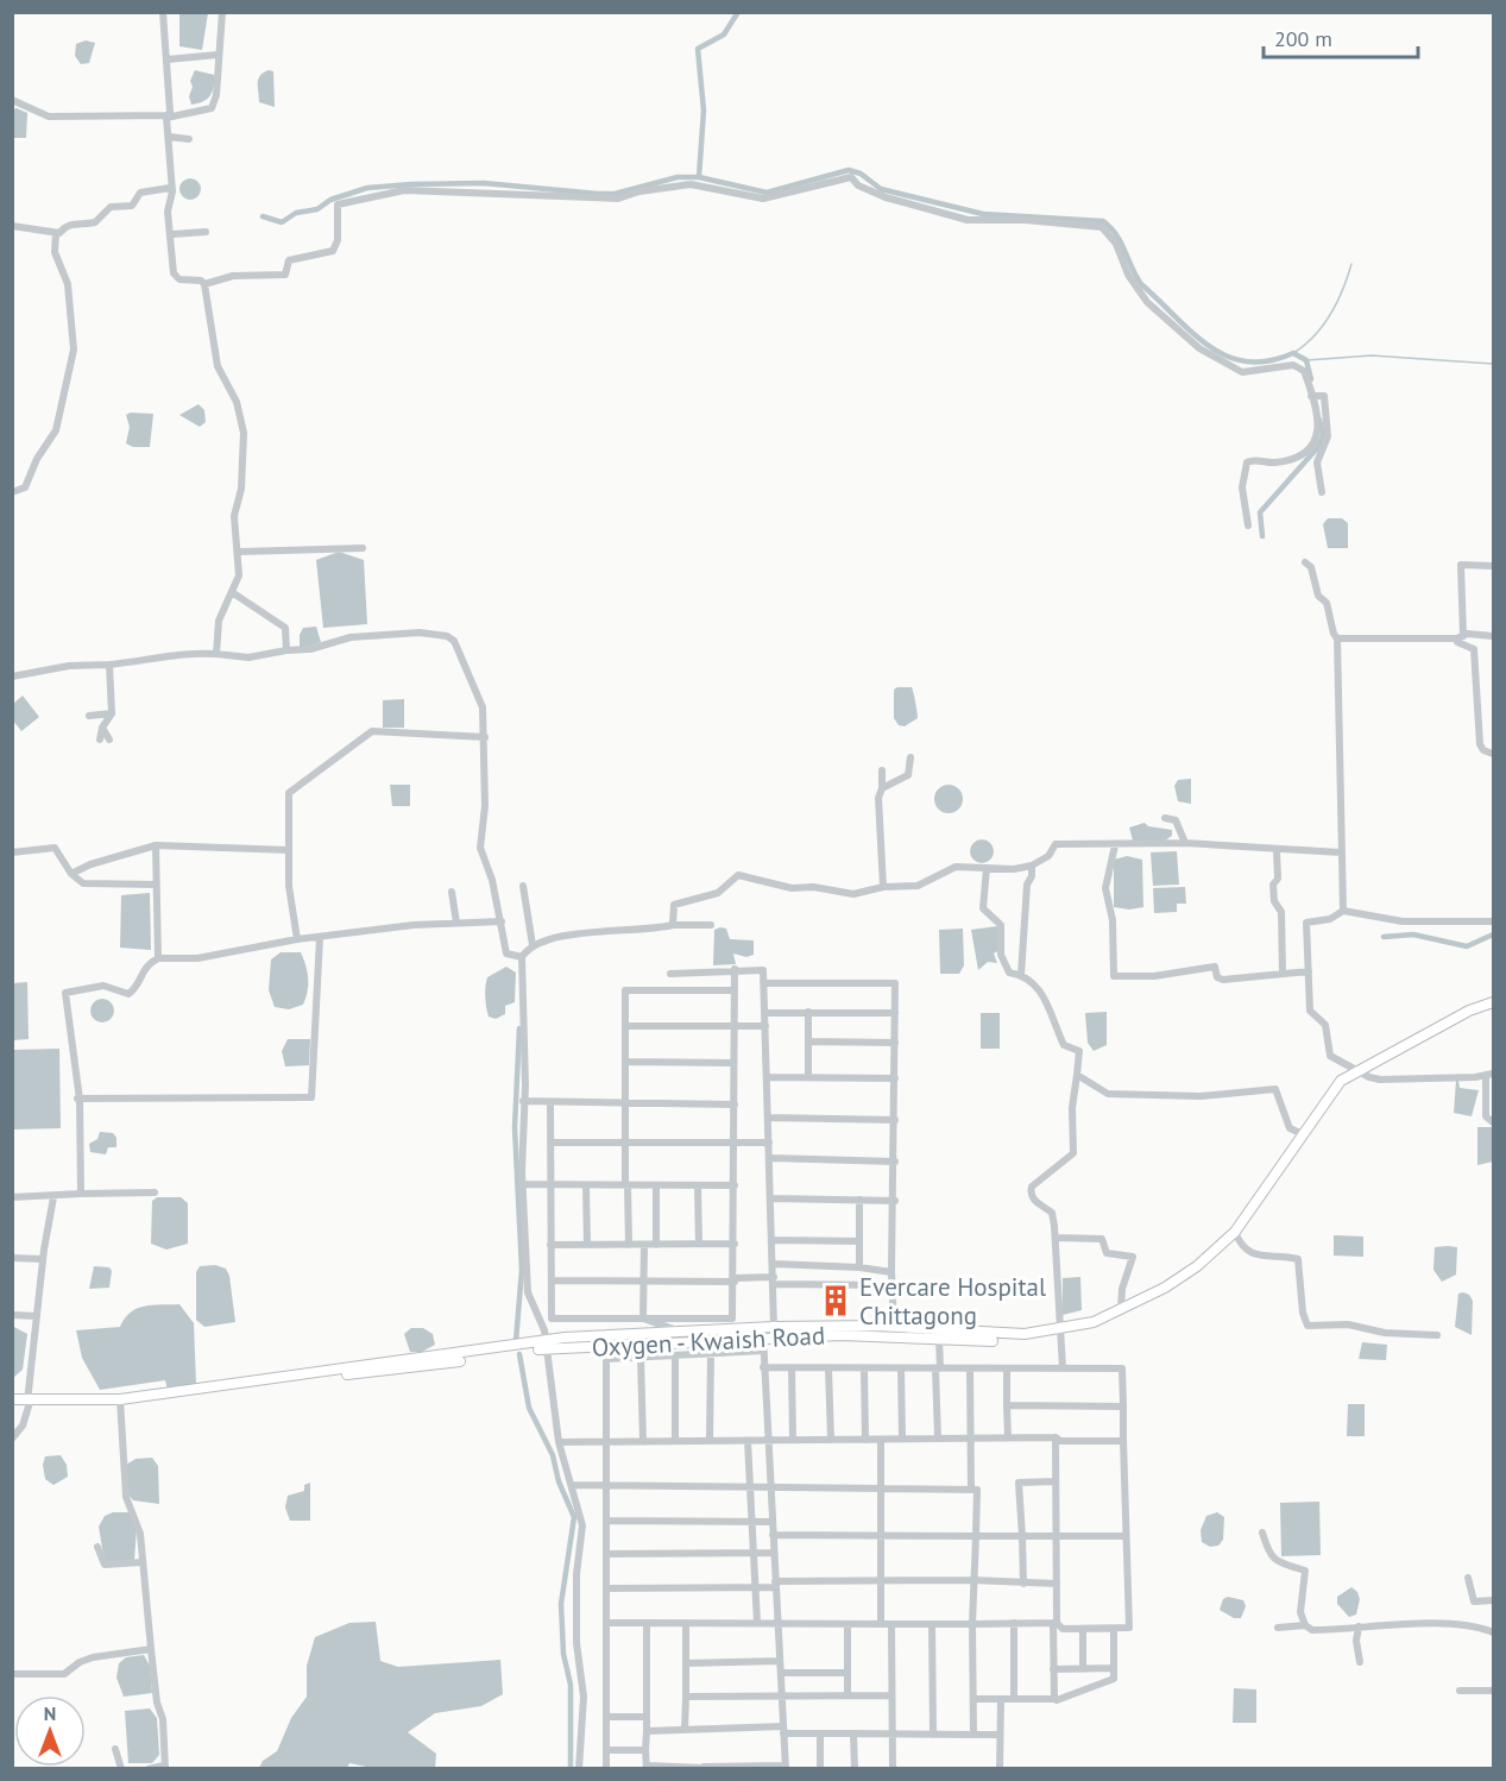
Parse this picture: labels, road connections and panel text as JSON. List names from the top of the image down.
{
  "streets": {
    "main road": ["Oxygen - Kwaish Road"]
  },
  "places": {
    "building": ["Evercare Hospital Chittagong"]
  },
  "scale_bar": "200 m",
  "north": "top"
}
